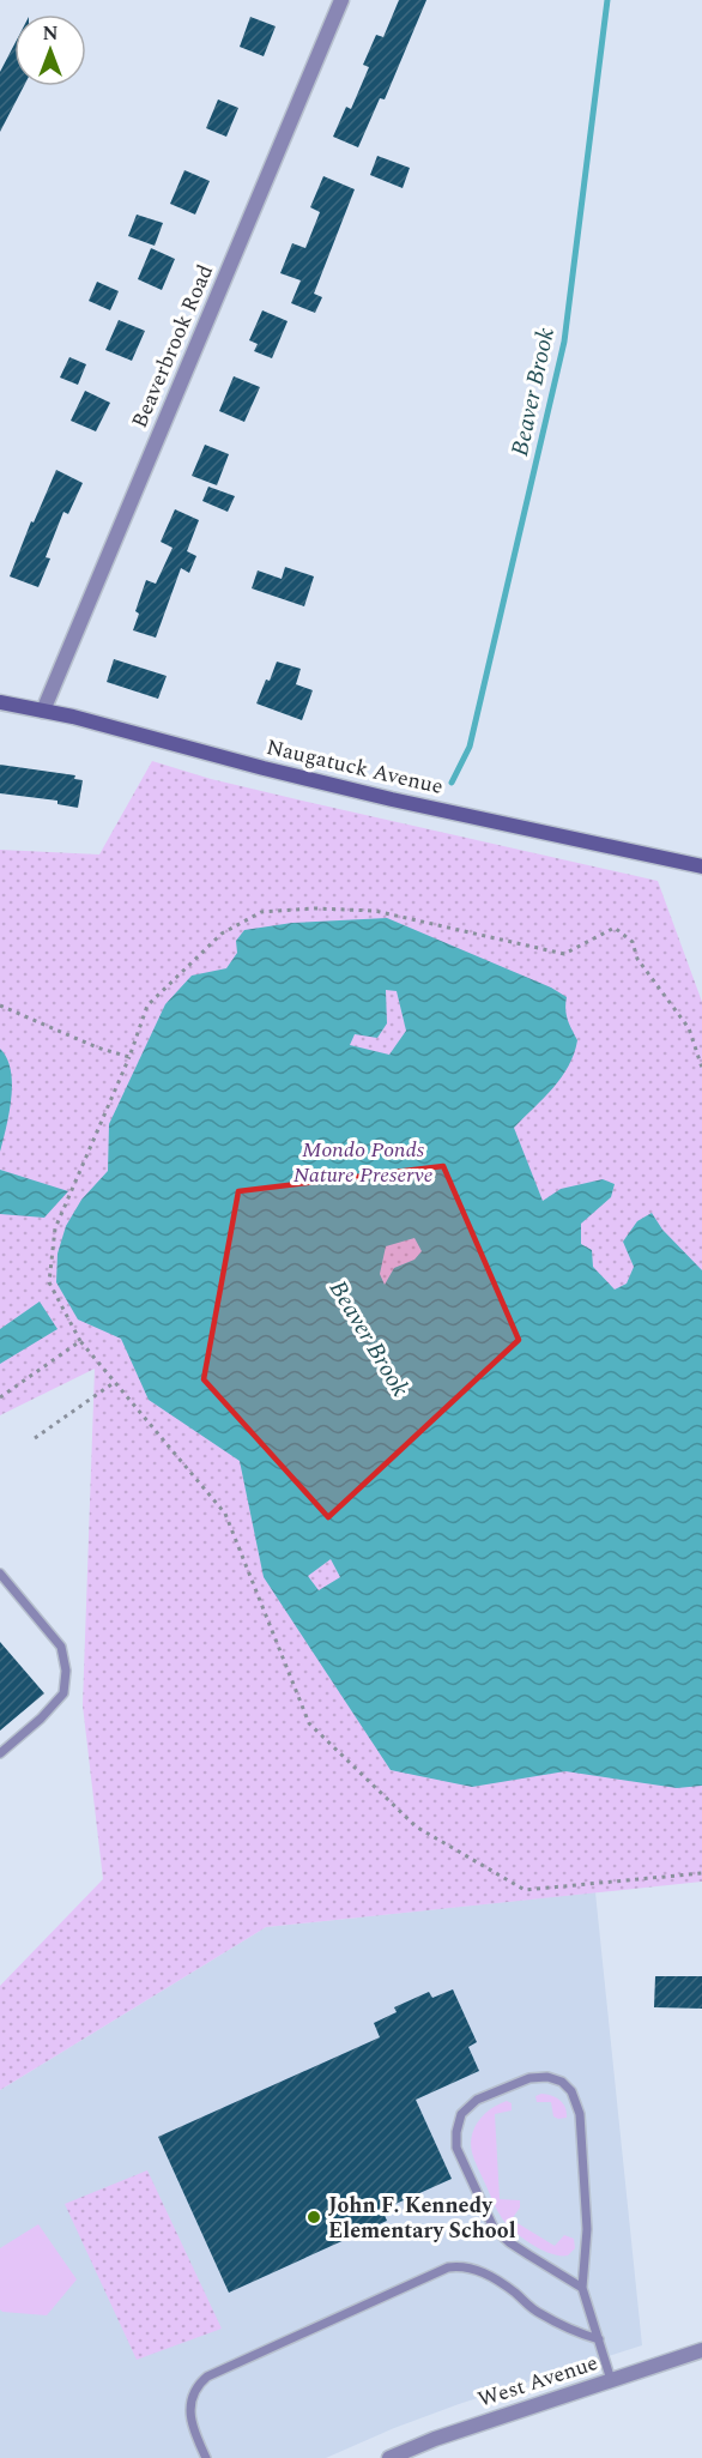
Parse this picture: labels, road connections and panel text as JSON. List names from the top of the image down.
{
  "streets": {
    "main road": ["Naugatuck Avenue"],
    "street": ["Beaverbrook Road", "West Avenue"]
  },
  "crossings": [
    ["Beaverbrook Road", "Naugatuck Avenue"]
  ],
  "water": ["Beaver Brook"],
  "parks": ["Mondo Ponds Nature Preserve"],
  "places": ["John F. Kennedy Elementary School"],
  "north": "top"
}
